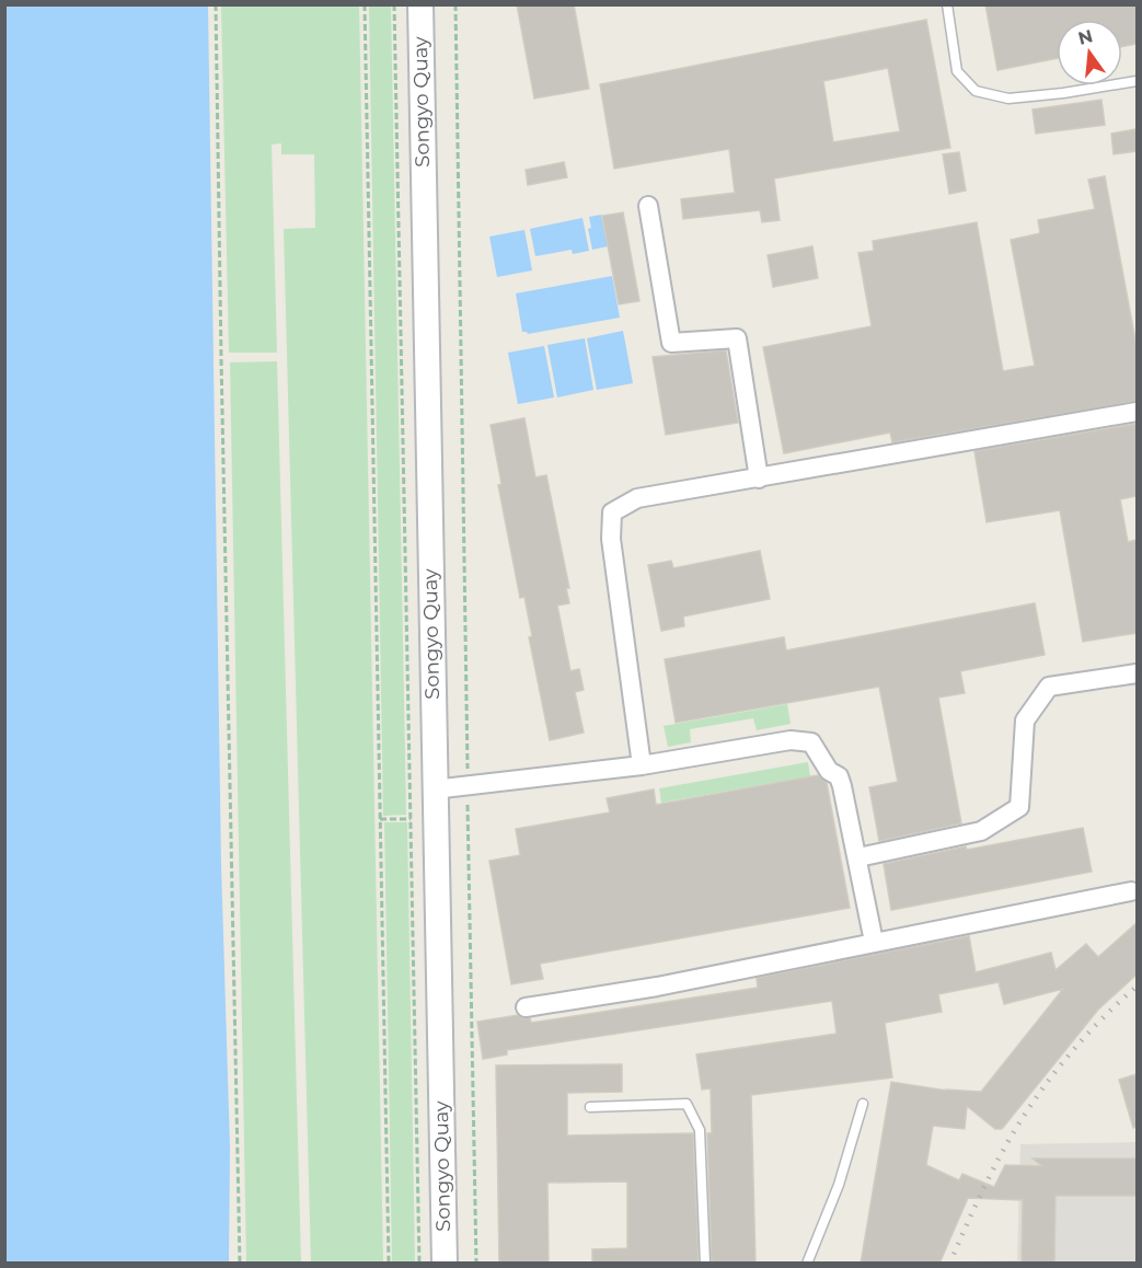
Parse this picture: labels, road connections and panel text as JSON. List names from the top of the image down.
{
  "streets": {
    "main road": ["Songyo Quay"]
  },
  "north": "top"
}
